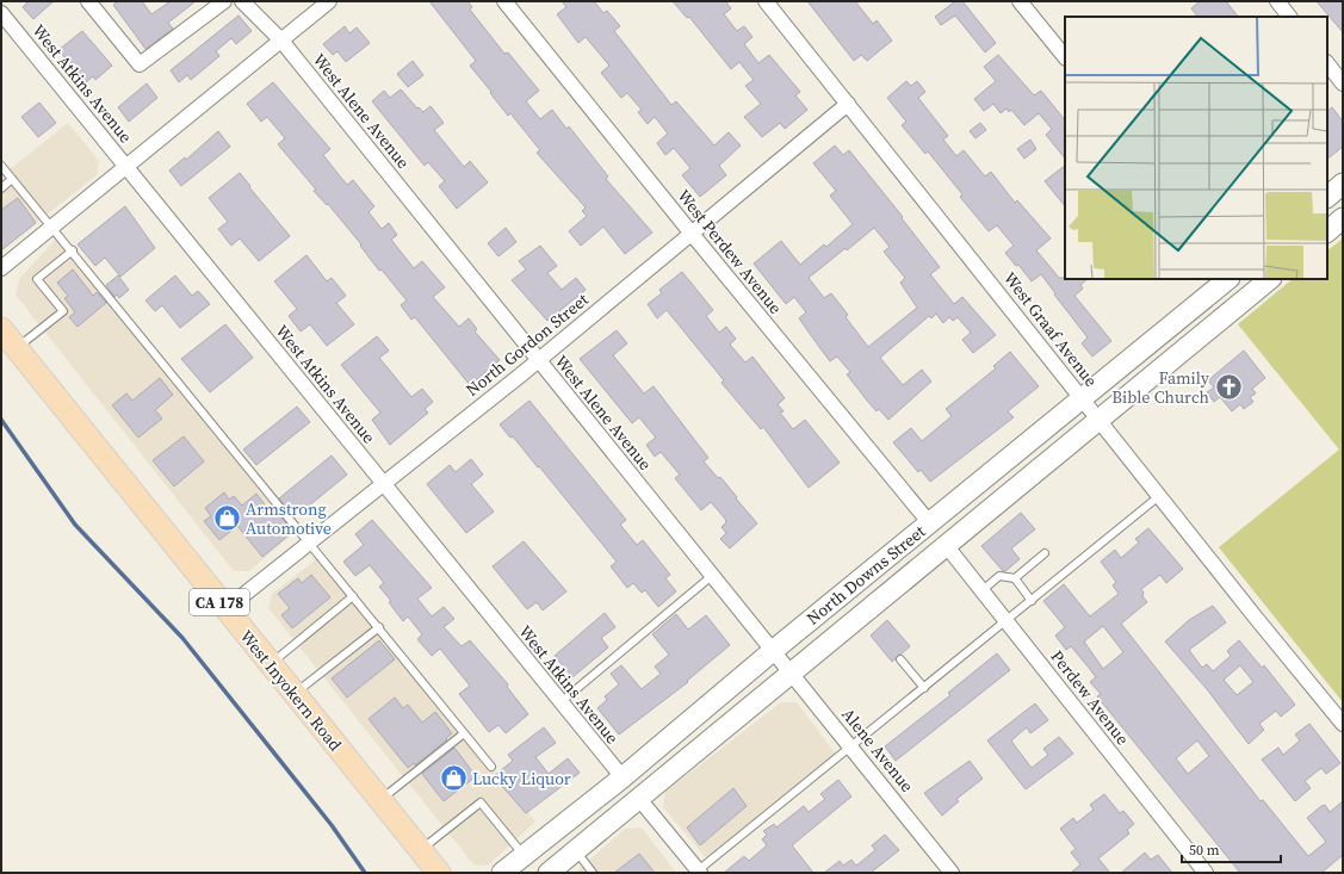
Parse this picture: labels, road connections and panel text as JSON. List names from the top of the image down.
{
  "streets": {
    "main road": ["CA 178", "West Inyokern Road"],
    "street": [
      "West Atkins Avenue",
      "West Alene Avenue",
      "West Perdew Avenue",
      "West Graaf Avenue",
      "North Gordon Street",
      "North Downs Street",
      "Perdew Avenue",
      "Alene Avenue"
    ]
  },
  "crossings": [
    ["West Atkins Avenue", "North Gordon Street"],
    ["West Atkins Avenue", "North Downs Street"],
    ["West Alene Avenue", "North Gordon Street"],
    ["West Alene Avenue", "North Downs Street"],
    ["West Alene Avenue", "Alene Avenue"],
    ["West Perdew Avenue", "North Gordon Street"],
    ["West Perdew Avenue", "North Downs Street"],
    ["West Graaf Avenue", "North Gordon Street"],
    ["West Graaf Avenue", "North Downs Street"],
    ["North Gordon Street", "West Inyokern Road"],
    ["North Downs Street", "Perdew Avenue"],
    ["North Downs Street", "Alene Avenue"]
  ],
  "places": {
    "church": ["Family Bible Church"],
    "shop": ["Armstrong Automotive", "Lucky Liquor"]
  },
  "scale_bar": "50 m"
}
